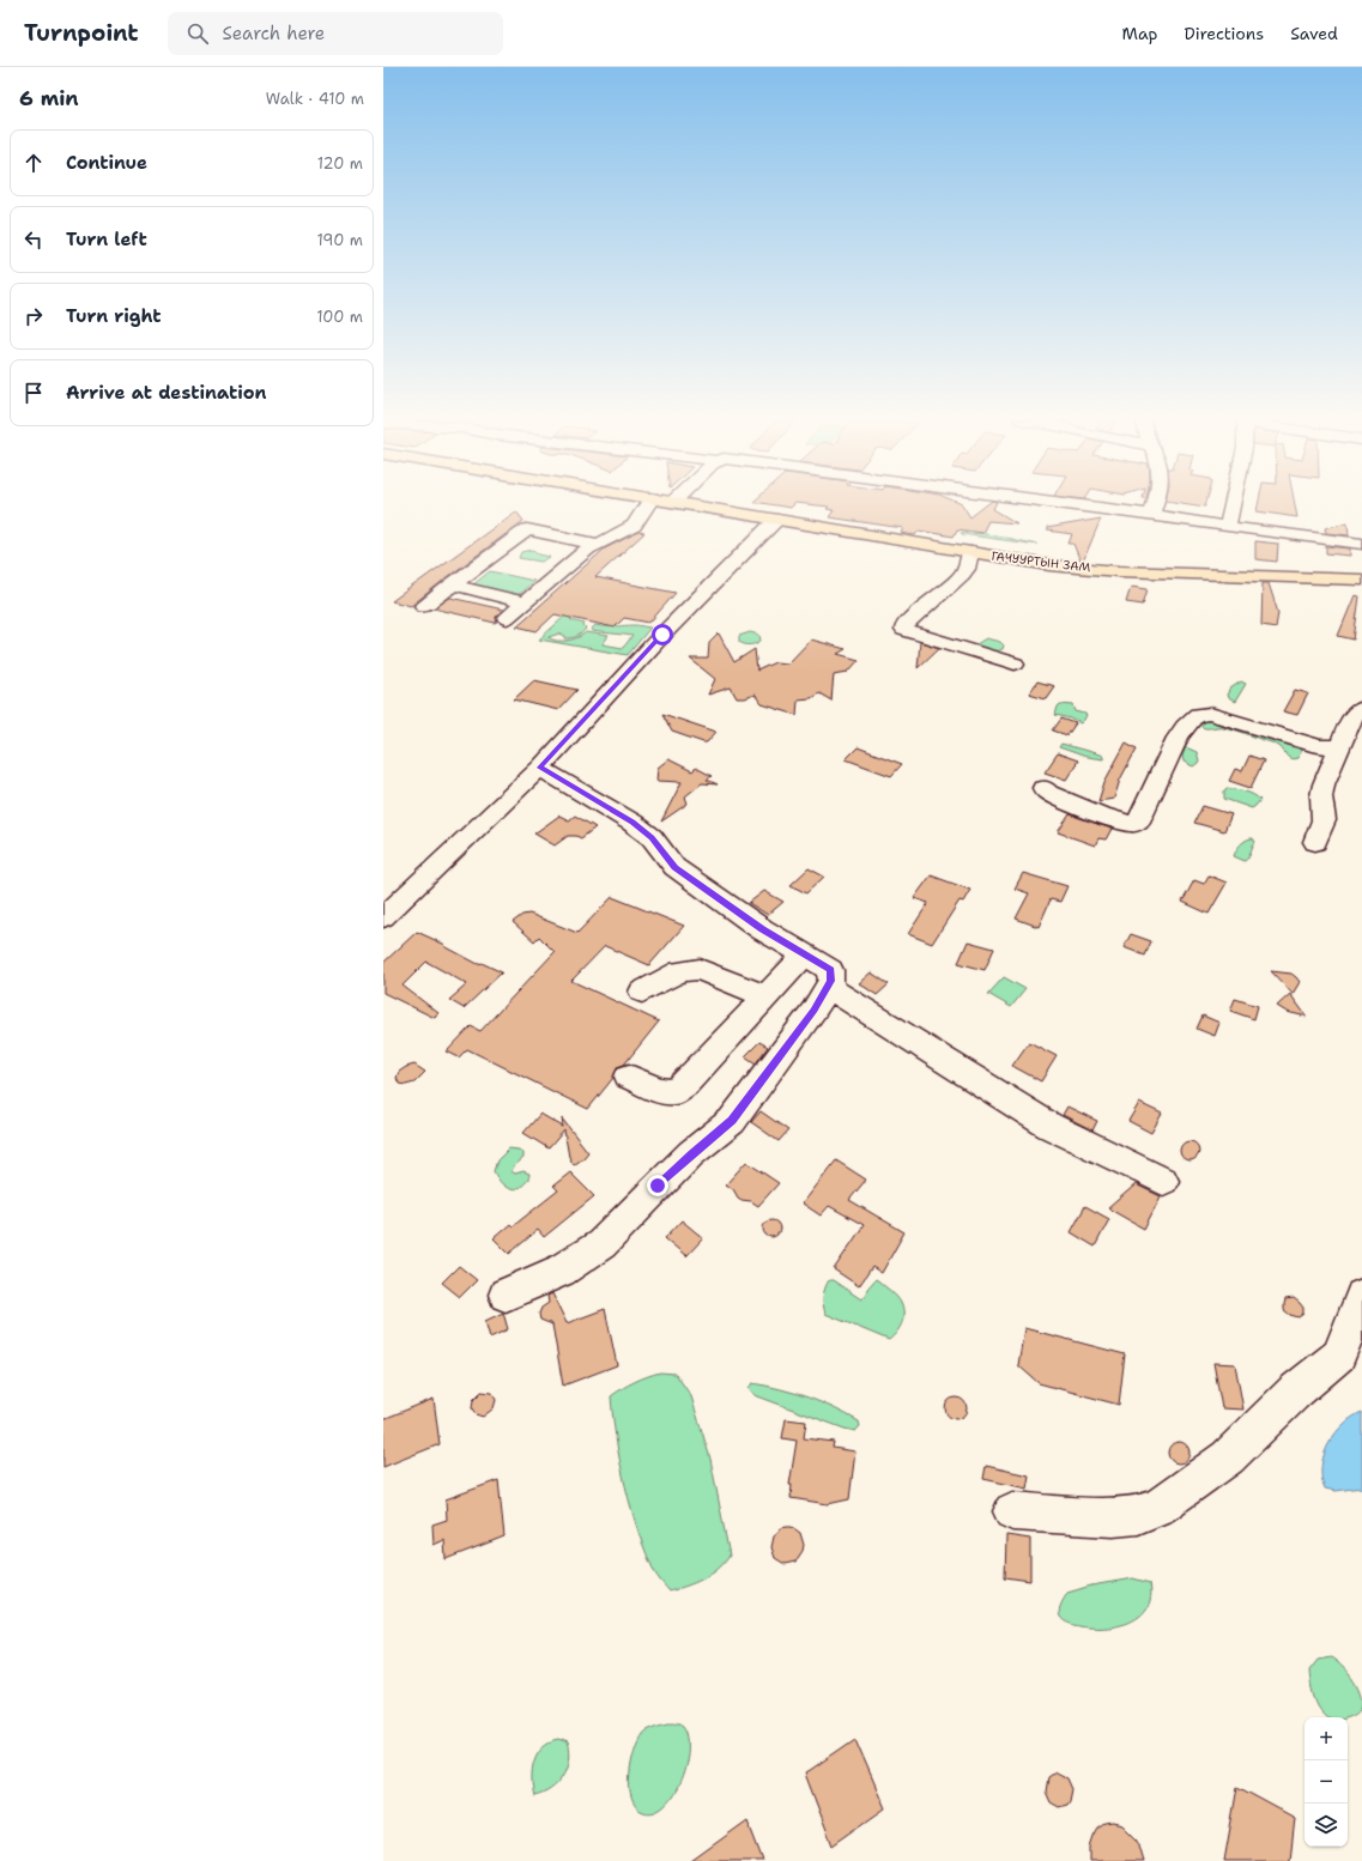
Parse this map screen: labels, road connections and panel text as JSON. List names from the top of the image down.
{
  "streets": {
    "main road": ["ГАЧУУРТЫН ЗАМ"]
  },
  "page": {
    "header": "Turnpoint",
    "search": "Search here",
    "nav": ["Map", "Directions", "Saved"],
    "heading": ["6 min", "Walk · 410 m"],
    "list": [
      ["Continue", "120 m"],
      ["Turn left", "190 m"],
      ["Turn right", "100 m"],
      "Arrive at destination"
    ],
    "map_buttons": ["+", "−"]
  }
}
